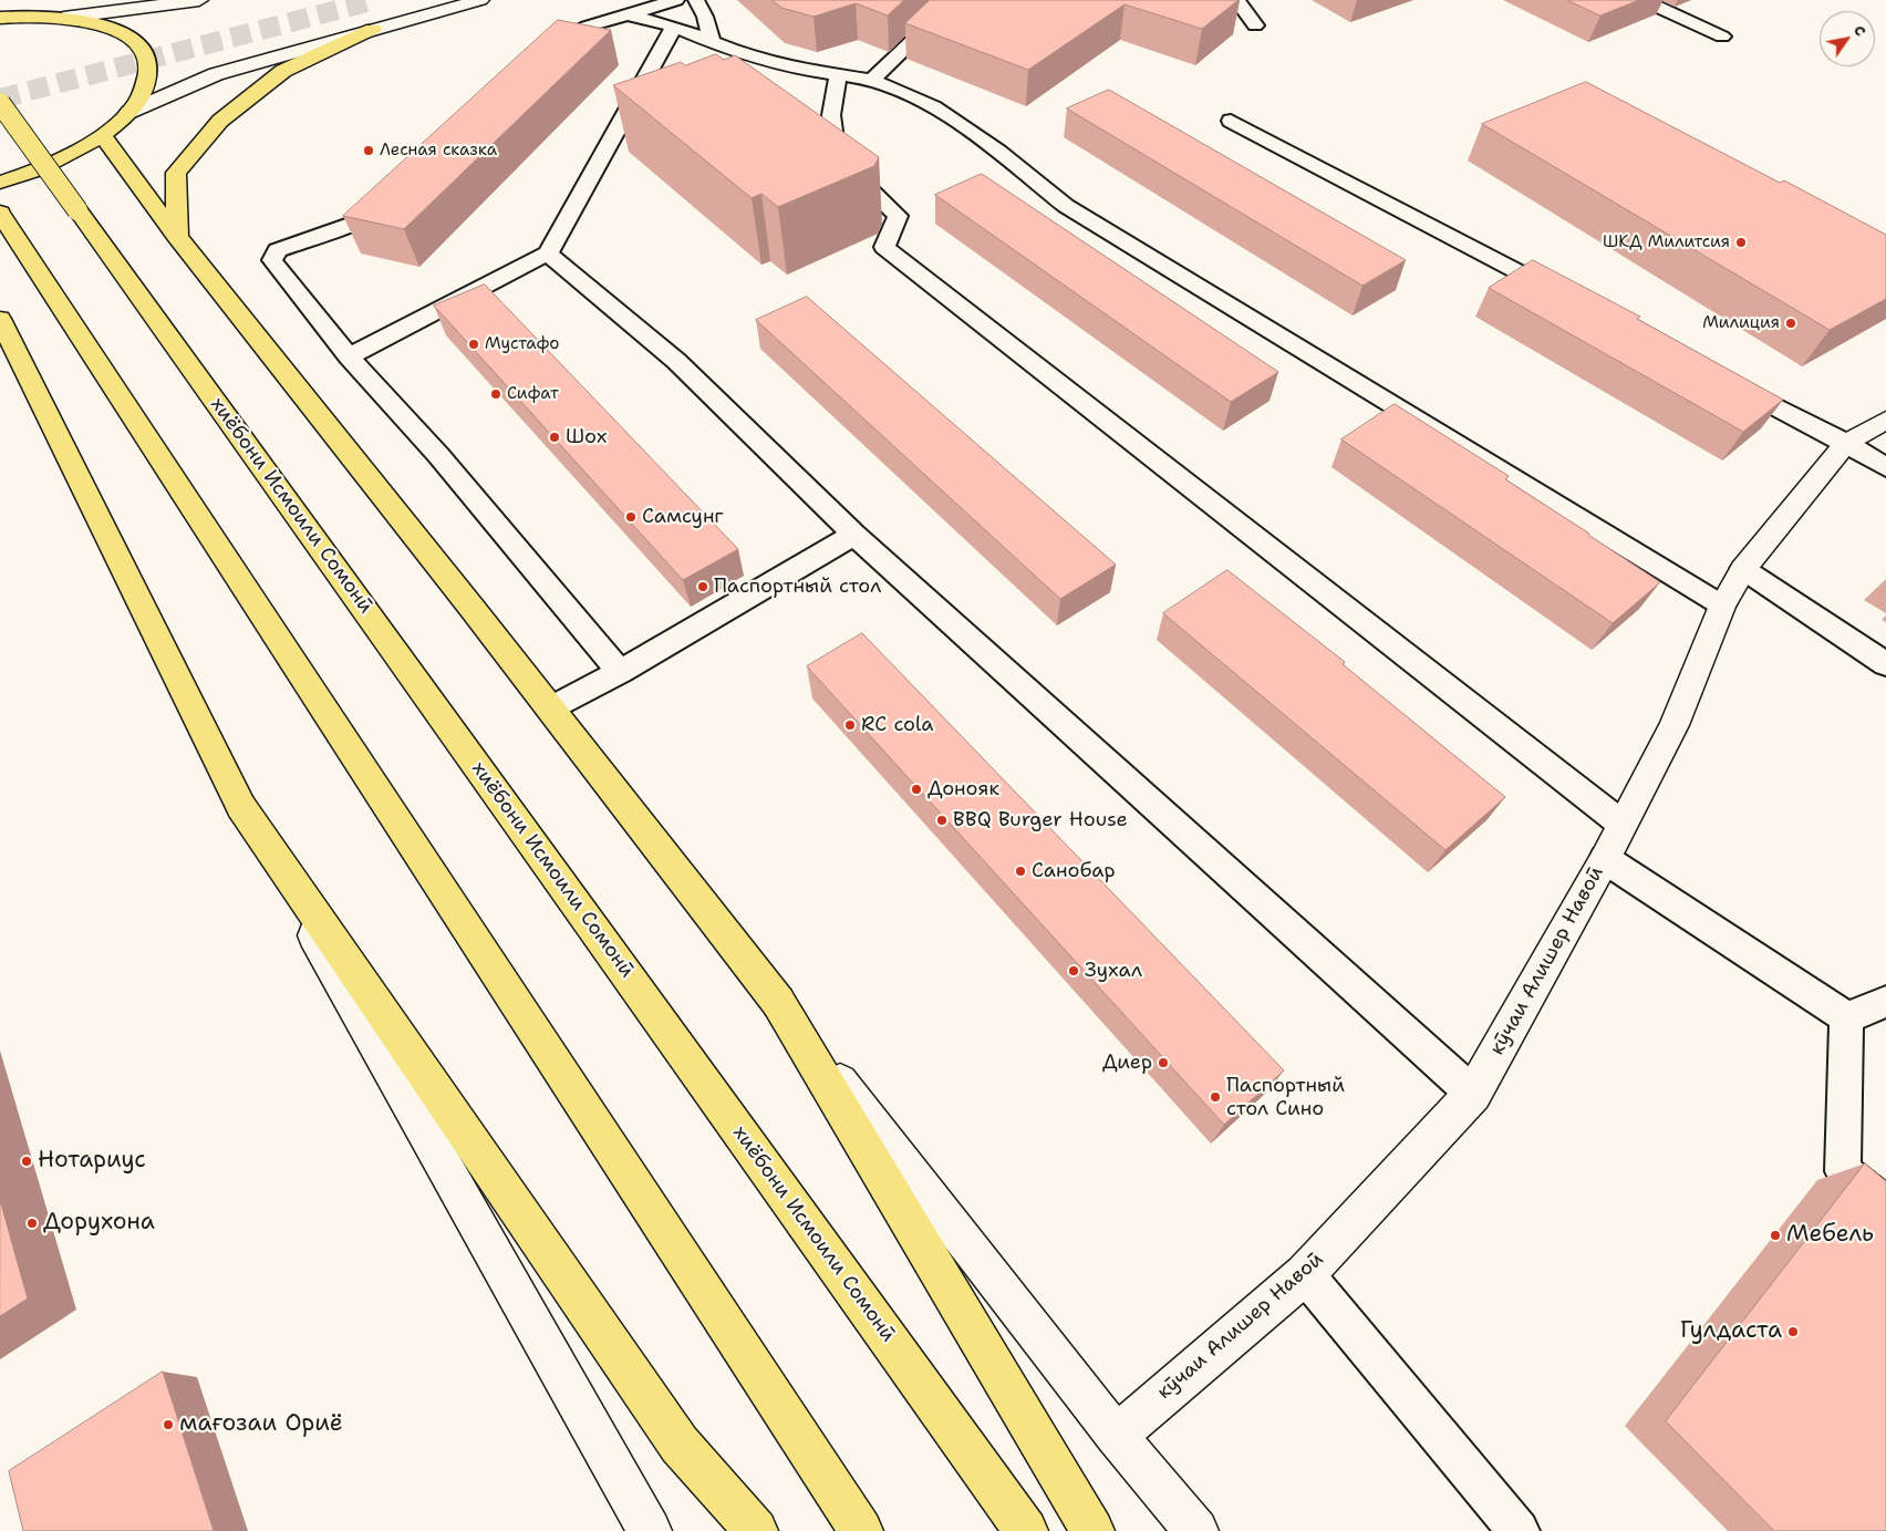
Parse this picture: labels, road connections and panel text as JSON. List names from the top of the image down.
{
  "streets": {
    "main road": ["хиёбони Исмоили Сомонӣ"],
    "street": ["кӯчаи Алишер Навоӣ"]
  },
  "places": [
    "Лесная сказка",
    "ШКД Милитсия",
    "Милиция",
    "Мустафо",
    "Сифат",
    "Шох",
    "Самсунг",
    "Паспортный стол",
    "RC cola",
    "Донояк",
    "BBQ Burger House",
    "Санобар",
    "Зухал",
    "Диер",
    "Паспортный стол Сино",
    "Нотариус",
    "Дорухона",
    "Мебель",
    "Гулдаста",
    "мағозаи Ориё"
  ],
  "north": "top right"
}
